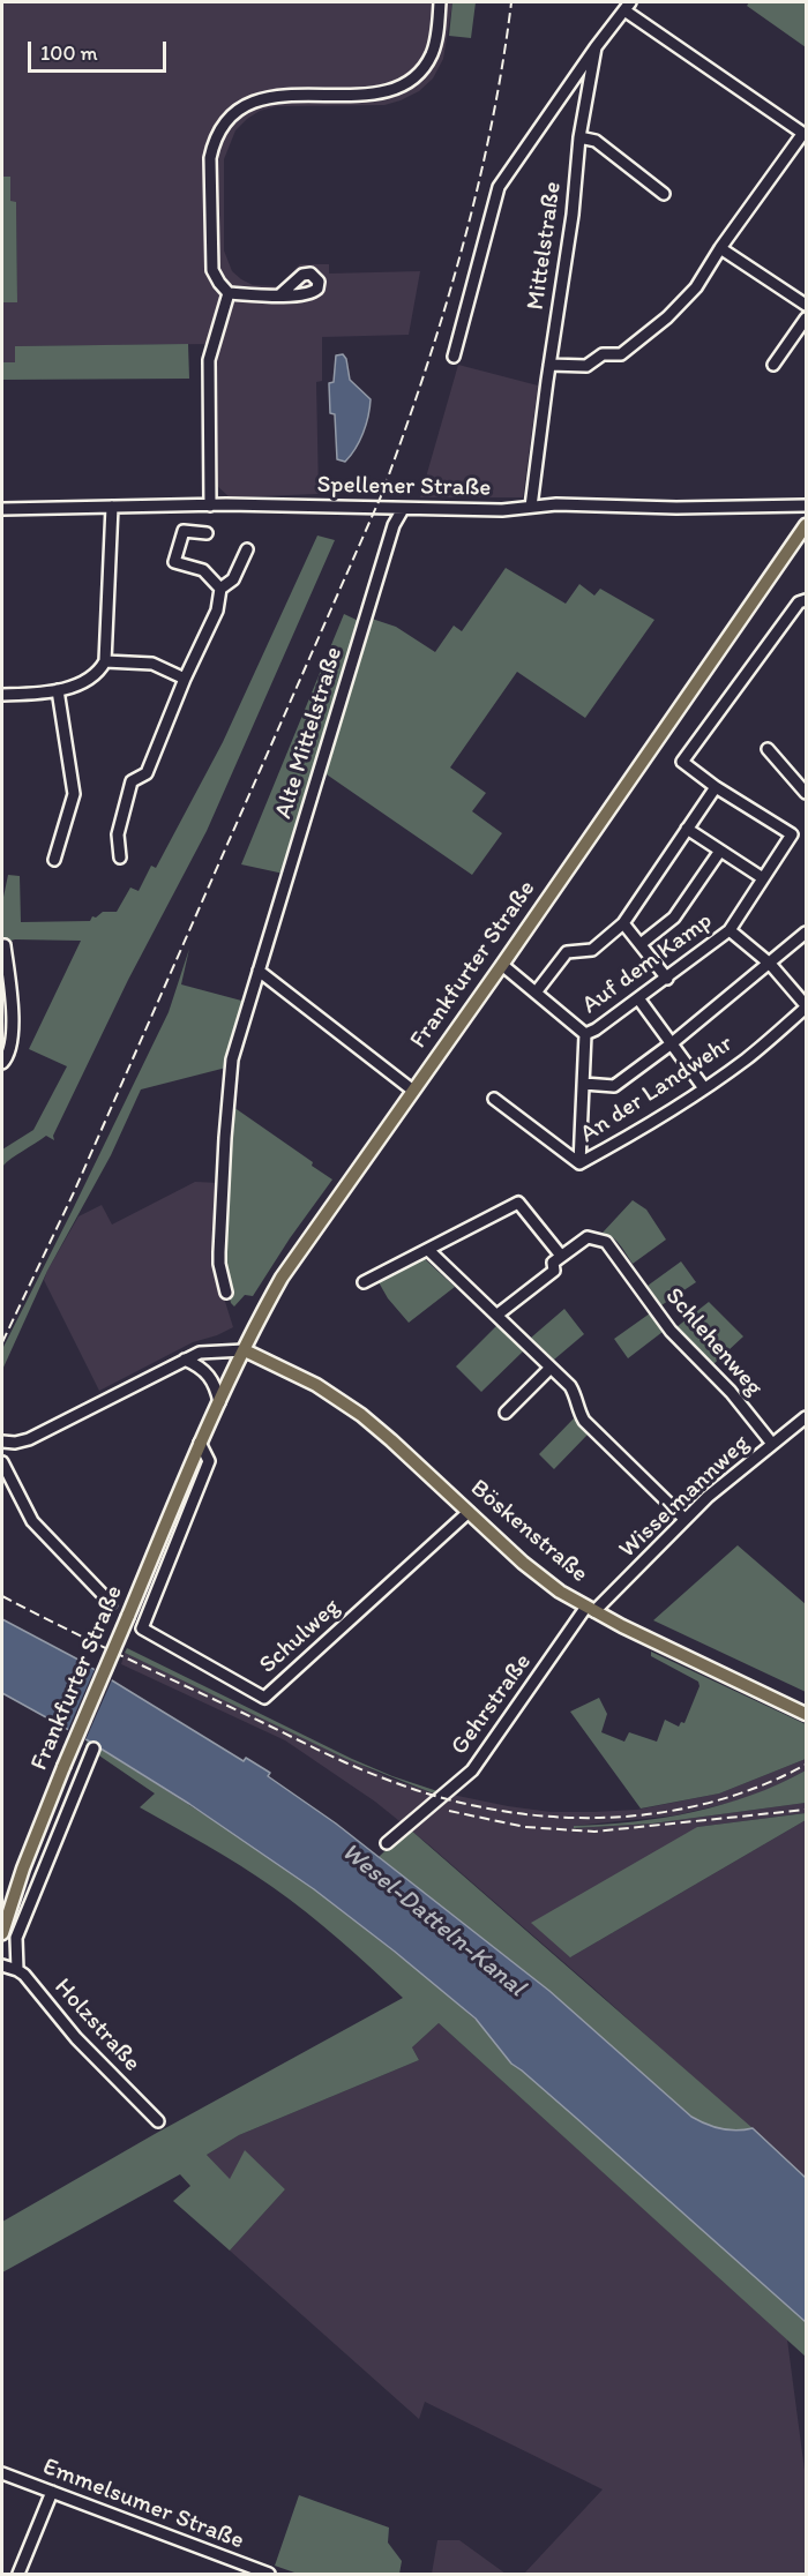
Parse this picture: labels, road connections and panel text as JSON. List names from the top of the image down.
{
  "streets": {
    "main road": ["Frankfurter Straße", "Böskenstraße"],
    "street": [
      "Mittelstraße",
      "Spellener Straße",
      "Alte Mittelstraße",
      "Auf dem Kamp",
      "An der Landwehr",
      "Schlehenweg",
      "Wisselmannweg",
      "Schulweg",
      "Gehrstraße",
      "Holzstraße",
      "Emmelsumer Straße"
    ]
  },
  "crossings": [
    ["Mittelstraße", "Spellener Straße"],
    ["Spellener Straße", "Alte Mittelstraße"],
    ["Auf dem Kamp", "Frankfurter Straße"],
    ["Frankfurter Straße", "Böskenstraße"],
    ["Frankfurter Straße", "Schulweg"],
    ["Frankfurter Straße", "Holzstraße"],
    ["Schlehenweg", "Wisselmannweg"],
    ["Wisselmannweg", "Böskenstraße"],
    ["Wisselmannweg", "Gehrstraße"],
    ["Böskenstraße", "Schulweg"],
    ["Böskenstraße", "Gehrstraße"]
  ],
  "water": ["Wesel-Datteln-Kanal"],
  "scale_bar": "100 m"
}
